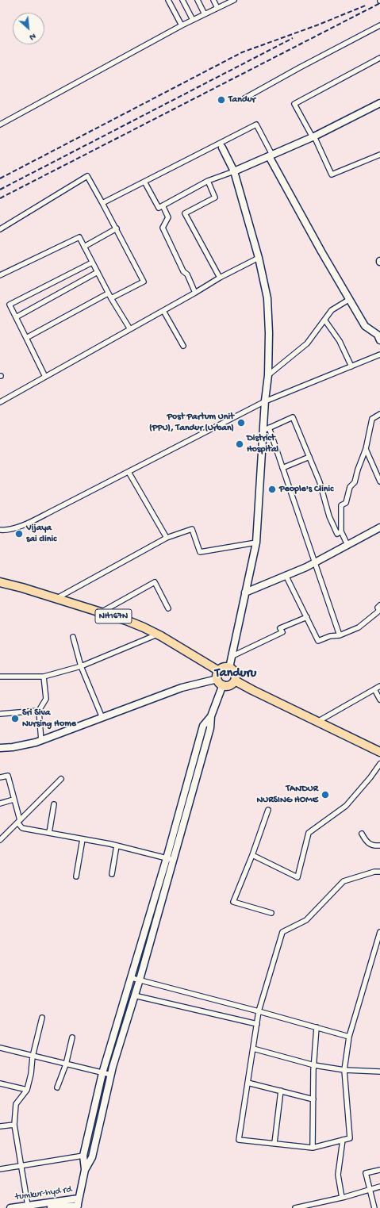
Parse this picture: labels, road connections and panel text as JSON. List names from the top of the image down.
{
  "streets": {
    "highway": ["NH167N"],
    "street": ["tumkur-hyd rd"]
  },
  "districts": ["Tanduru"],
  "places": [
    "Tandur",
    "Post Partum Unit (PPU), Tandur (Urban)",
    "District Hospital",
    "People's Clinic",
    "Vijaya sai clinic",
    "Sri Siva Nursing Home",
    "TANDUR NURSING HOME"
  ],
  "north": "bottom right"
}
